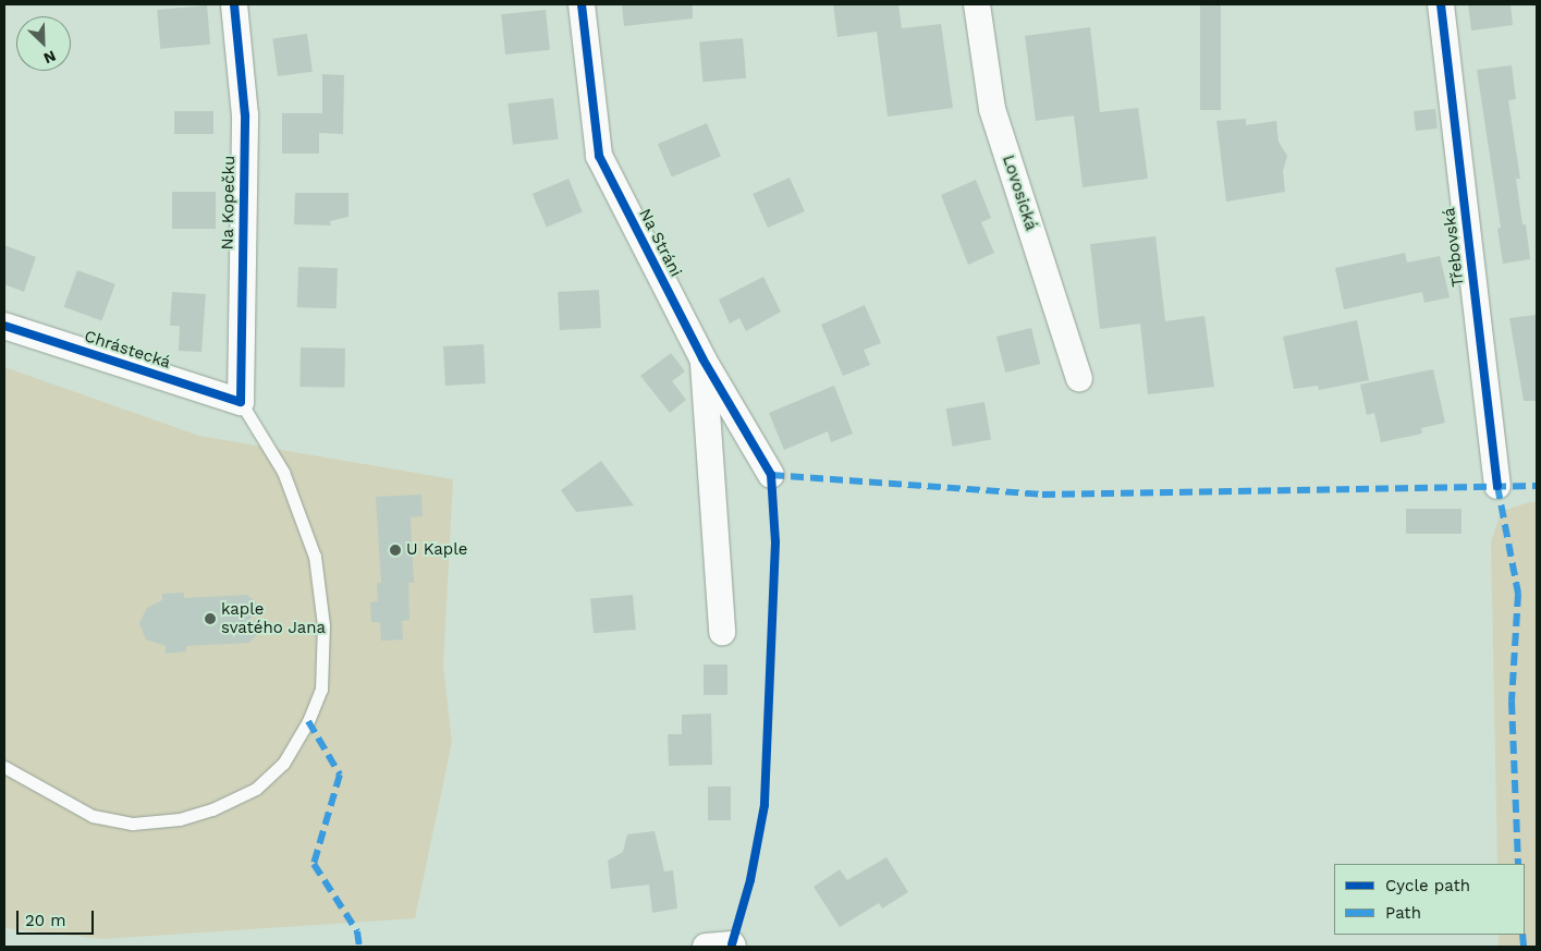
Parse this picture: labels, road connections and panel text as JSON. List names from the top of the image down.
{
  "streets": {
    "street": [
      "Lovosická",
      "Na Kopečku",
      "Na Stráni",
      "Třebovská",
      "Chrástecká"
    ]
  },
  "crossings": [
    ["Na Kopečku", "Chrástecká"]
  ],
  "places": ["U Kaple", "kaple svatého Jana"],
  "legend": ["Cycle path", "Path"],
  "scale_bar": "20 m",
  "north": "bottom right"
}
